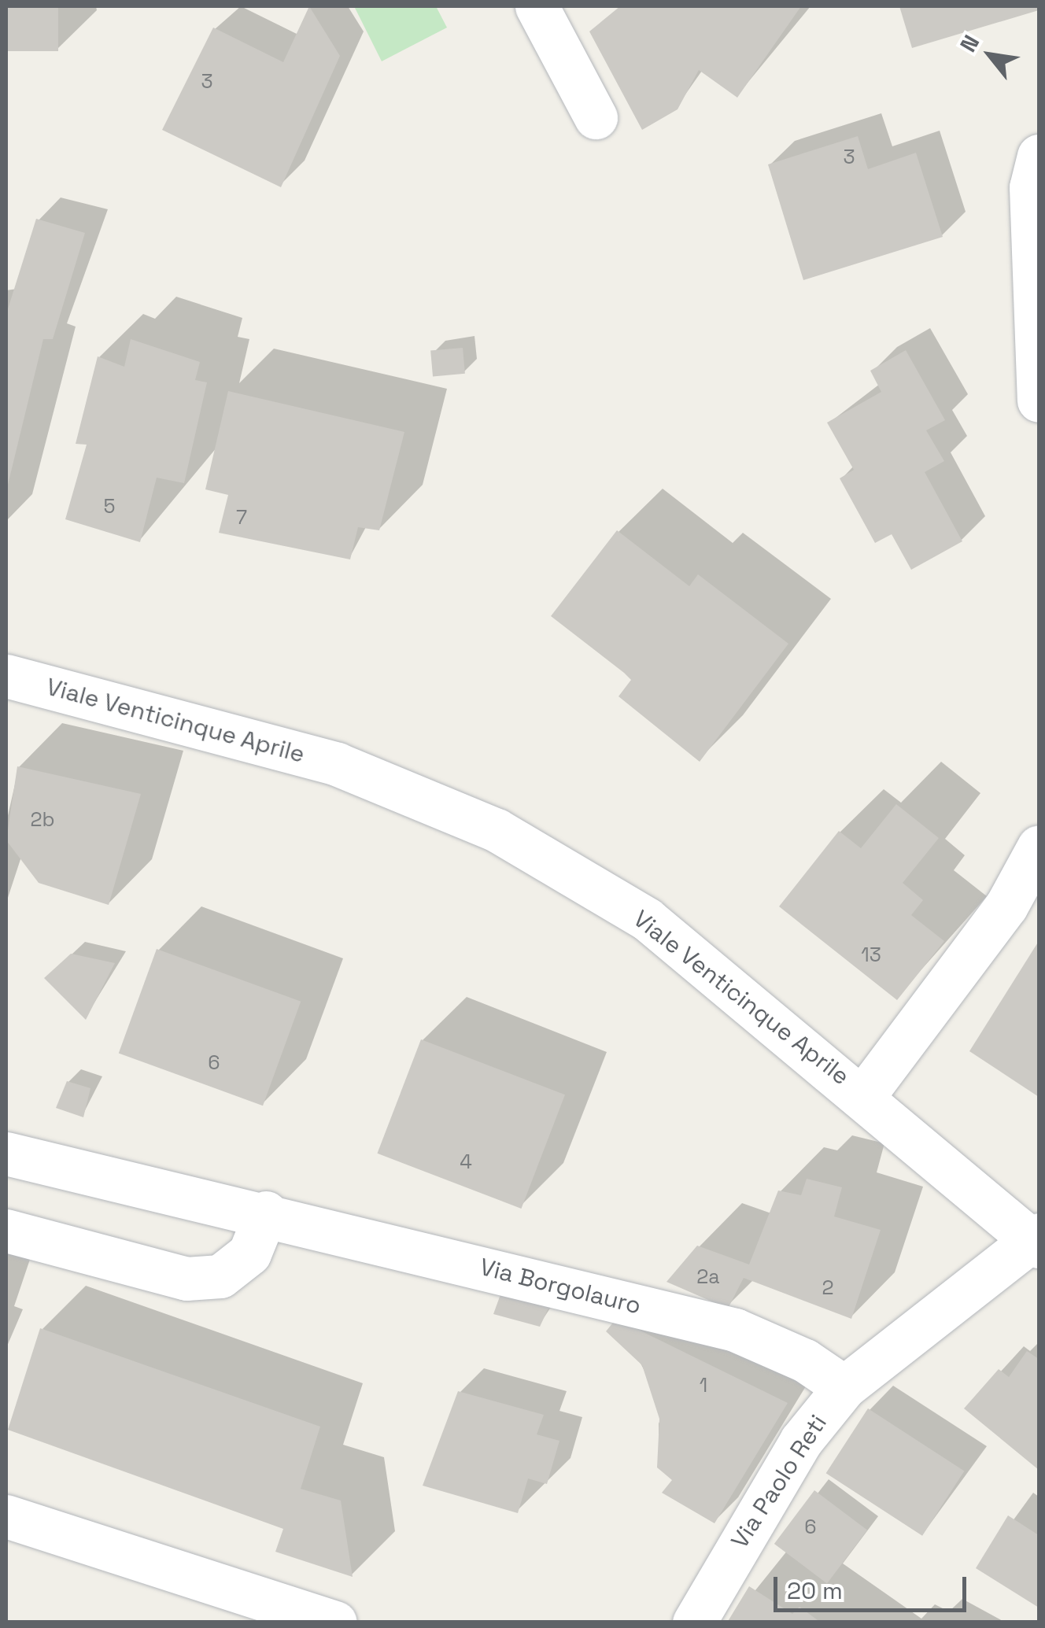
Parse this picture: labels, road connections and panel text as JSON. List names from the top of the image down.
{
  "streets": {
    "street": ["Viale Venticinque Aprile", "Via Borgolauro", "Via Paolo Reti"]
  },
  "crossings": [
    ["Viale Venticinque Aprile", "Via Paolo Reti"],
    ["Via Borgolauro", "Via Paolo Reti"]
  ],
  "house_numbers": [
    "3",
    "3",
    "5",
    "7",
    "2b",
    "13",
    "6",
    "4",
    "2a",
    "2",
    "1",
    "6"
  ],
  "scale_bar": "20 m",
  "north": "top left"
}
